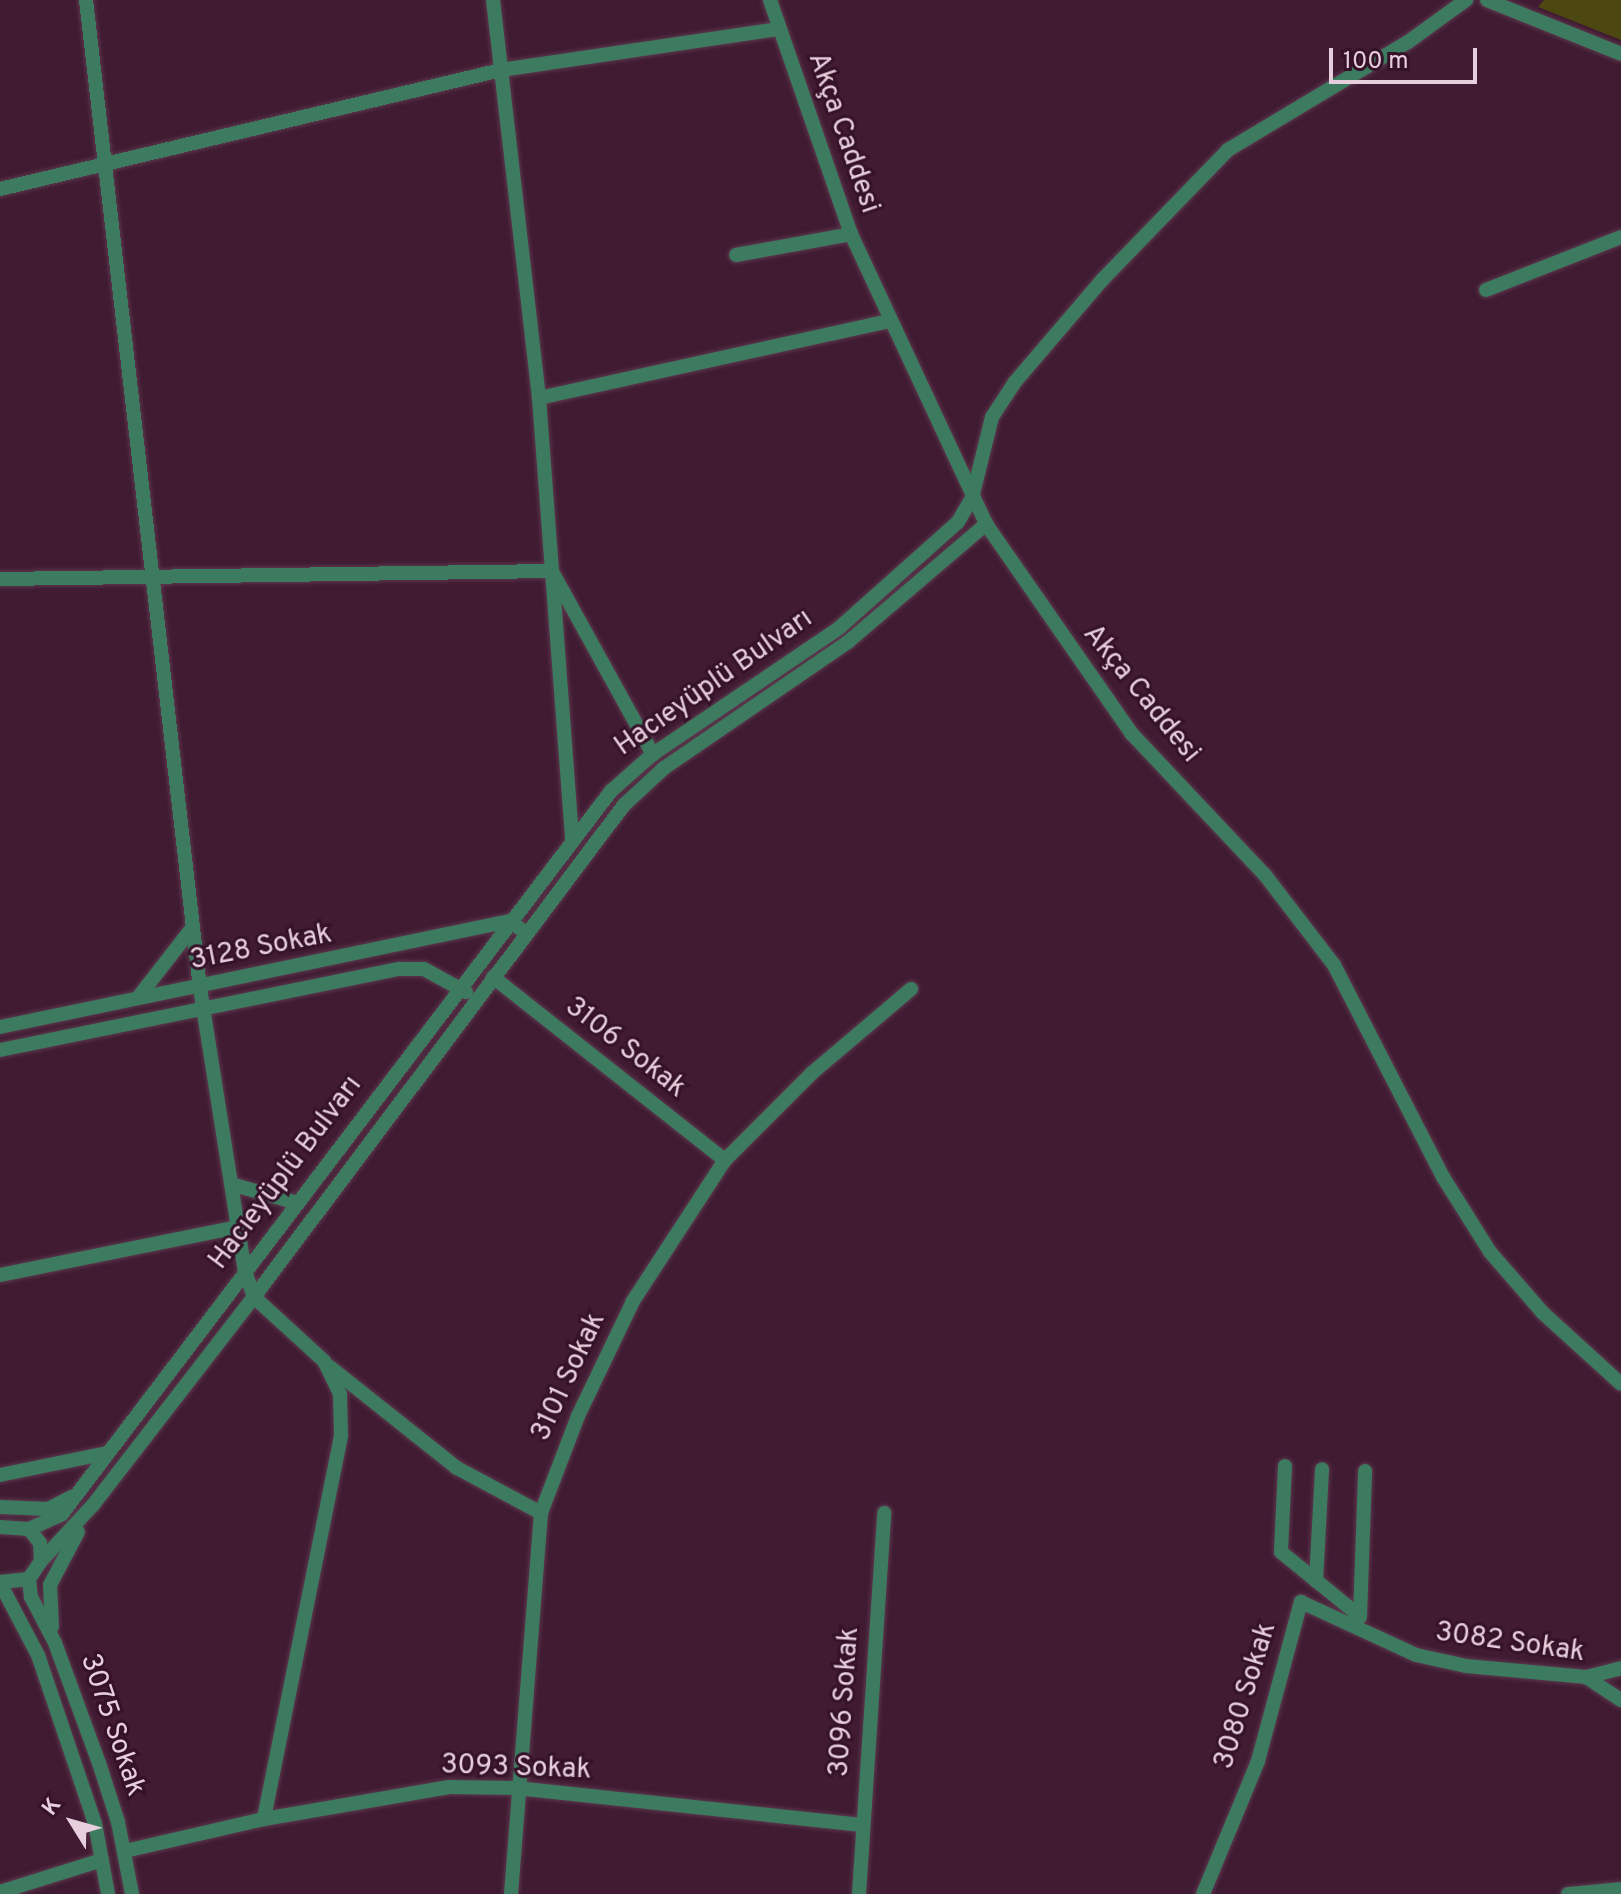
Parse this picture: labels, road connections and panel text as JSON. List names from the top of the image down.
{
  "streets": {
    "street": [
      "Akça Caddesi",
      "Hacıeyüplü Bulvarı",
      "3128 Sokak",
      "3106 Sokak",
      "3101 Sokak",
      "3082 Sokak",
      "3080 Sokak",
      "3096 Sokak",
      "3075 Sokak",
      "3093 Sokak"
    ]
  },
  "crossings": [
    ["Akça Caddesi", "Hacıeyüplü Bulvarı"],
    ["Hacıeyüplü Bulvarı", "3128 Sokak"],
    ["Hacıeyüplü Bulvarı", "3106 Sokak"],
    ["Hacıeyüplü Bulvarı", "3075 Sokak"],
    ["3106 Sokak", "3101 Sokak"],
    ["3101 Sokak", "3093 Sokak"],
    ["3082 Sokak", "3080 Sokak"],
    ["3096 Sokak", "3093 Sokak"],
    ["3075 Sokak", "3093 Sokak"]
  ],
  "scale_bar": "100 m",
  "north": "top left"
}
